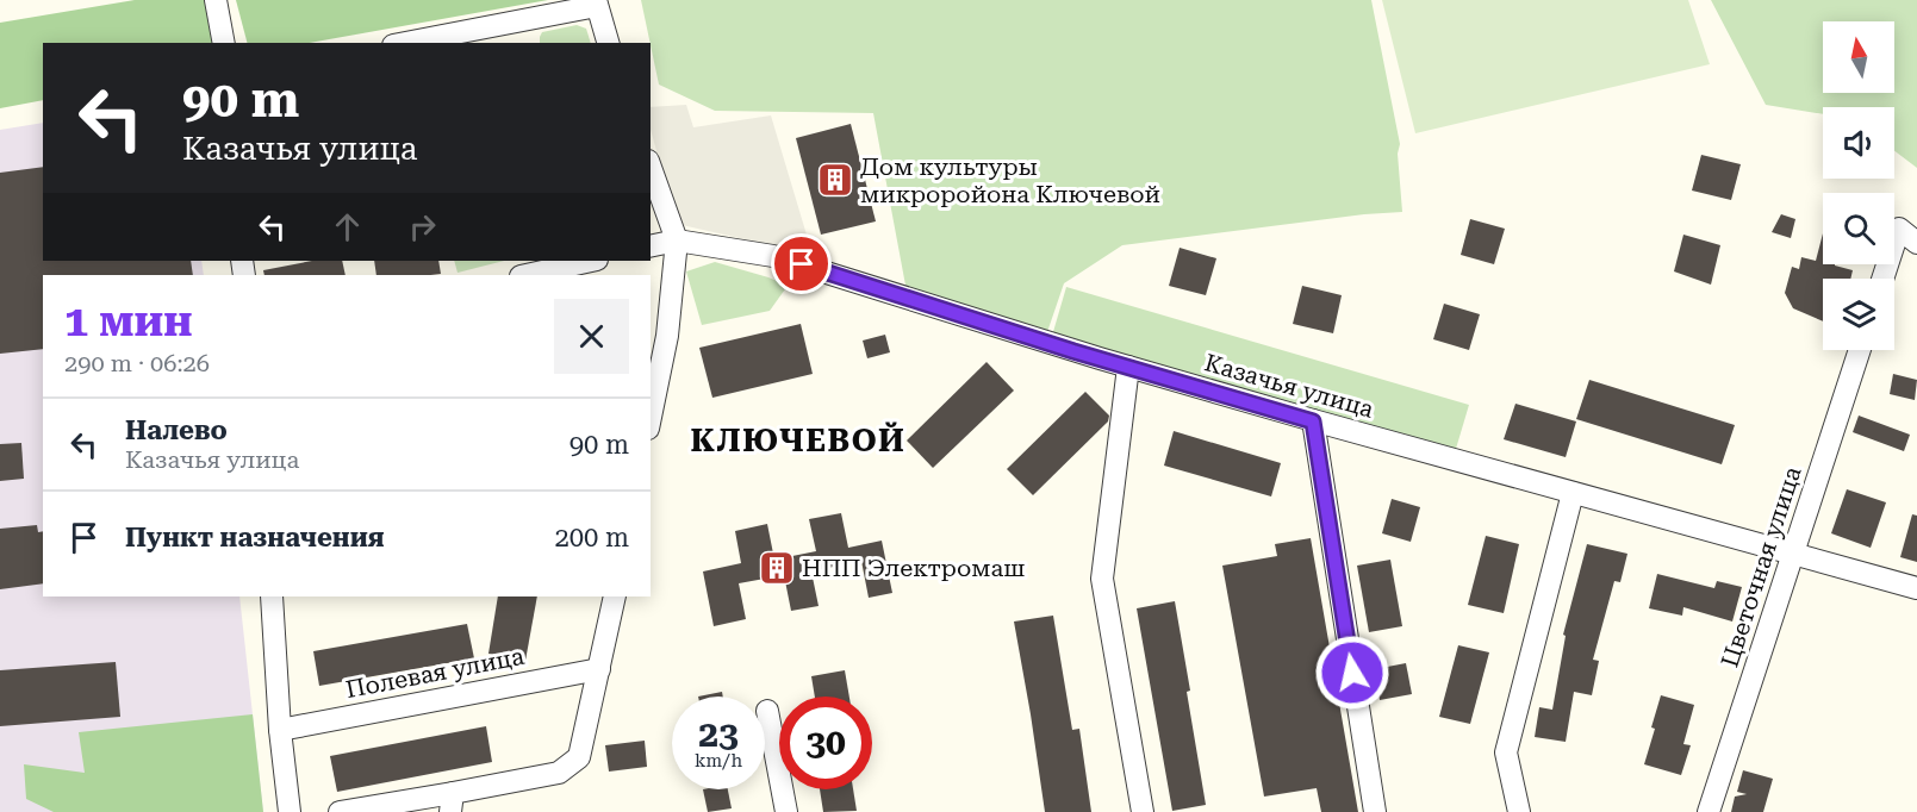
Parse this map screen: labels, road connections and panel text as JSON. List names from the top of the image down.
{
  "streets": {
    "street": ["Казачья улица", "Цветочная улица", "Полевая улица"]
  },
  "crossings": [
    ["Казачья улица", "Цветочная улица"]
  ],
  "districts": ["КЛЮЧЕВОЙ"],
  "places": {
    "building": ["Дом культуры микроройона Ключевой", "НПП Электромаш"]
  },
  "north": "top",
  "page": {
    "turn": ["90 m", "Казачья улица"],
    "heading": ["1 мин", "290 m · 06:26"],
    "list": [
      {
        "name": "Налево",
        "note": "Казачья улица",
        "value": "90 m"
      },
      {
        "name": "Пункт назначения",
        "value": "200 m"
      }
    ],
    "speed": "23 km/h",
    "limit": "30"
  }
}
